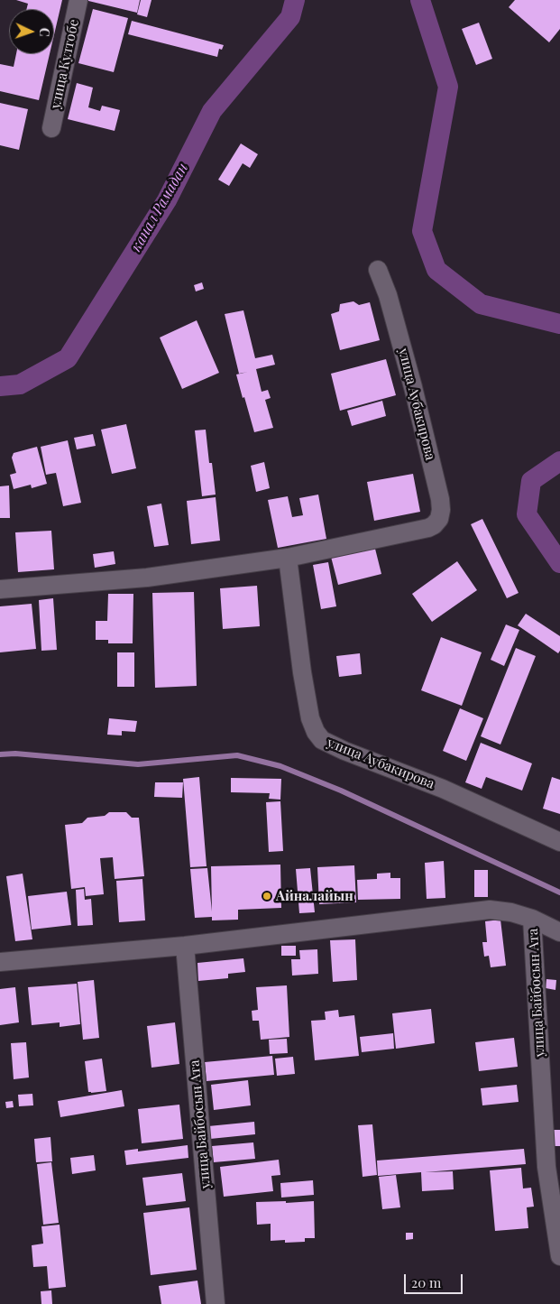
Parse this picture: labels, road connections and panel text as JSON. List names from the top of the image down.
{
  "streets": {
    "street": ["улица Култобе", "улица Аубакирова", "улица Байбосын Ата"]
  },
  "water": ["канал Рамадан"],
  "places": ["Айналайын"],
  "scale_bar": "20 m",
  "north": "right"
}
